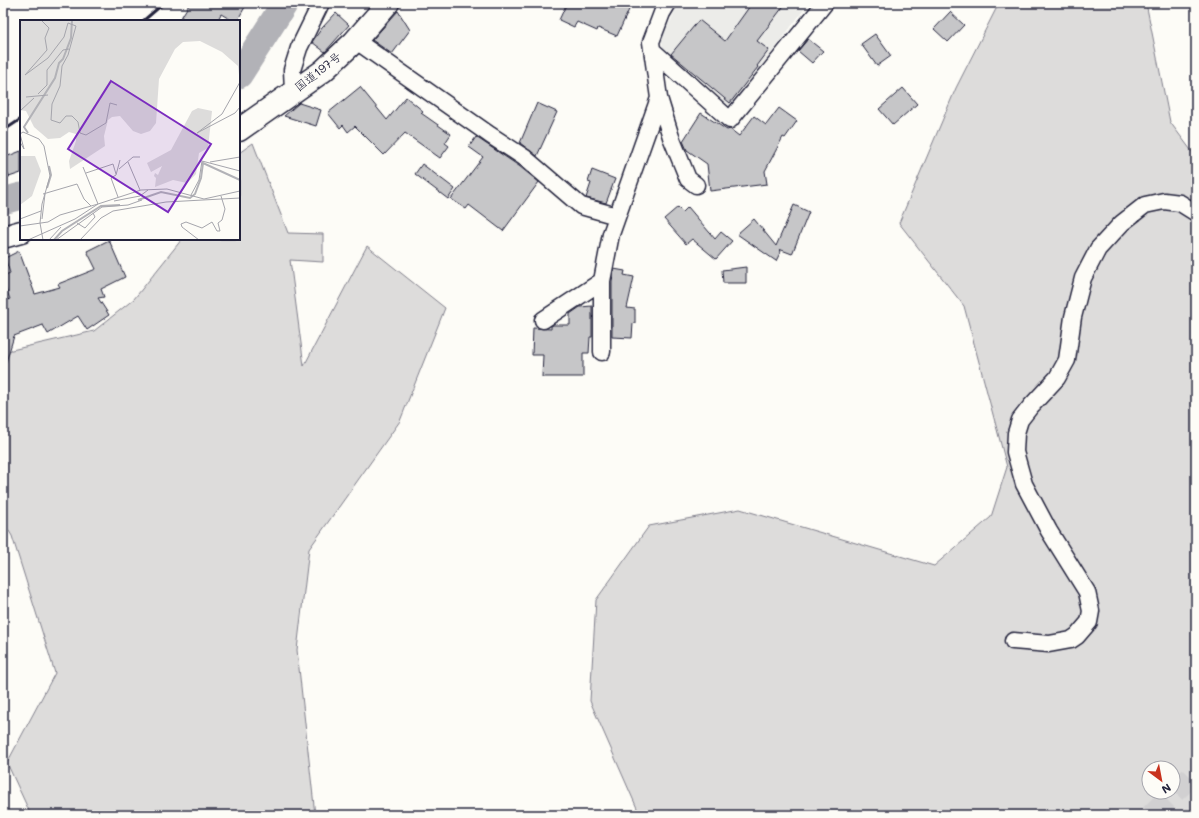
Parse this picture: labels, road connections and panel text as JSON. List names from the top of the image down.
{
  "streets": {
    "highway": ["国道197号"]
  },
  "north": "bottom right"
}
